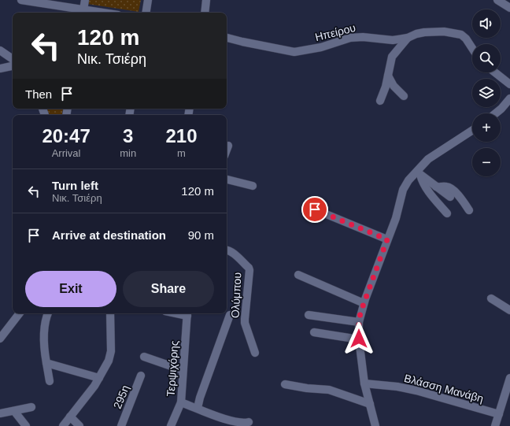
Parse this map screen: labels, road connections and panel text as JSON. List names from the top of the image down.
{
  "streets": {
    "street": [
      "Ηπείρου",
      "Ολύμπου",
      "Τερψιχόρης",
      "Βλάσση Μανάβη",
      "295η"
    ]
  },
  "page": {
    "map_buttons": ["+", "−"],
    "turn": ["120 m", "Νικ. Τσιέρη"],
    "then": "Then",
    "eta": [
      "20:47",
      "Arrival",
      "3",
      "min",
      "210",
      "m"
    ],
    "list": [
      {
        "name": "Turn left",
        "note": "Νικ. Τσιέρη",
        "value": "120 m"
      },
      {
        "name": "Arrive at destination",
        "value": "90 m"
      }
    ],
    "buttons": ["Exit", "Share"]
  }
}
